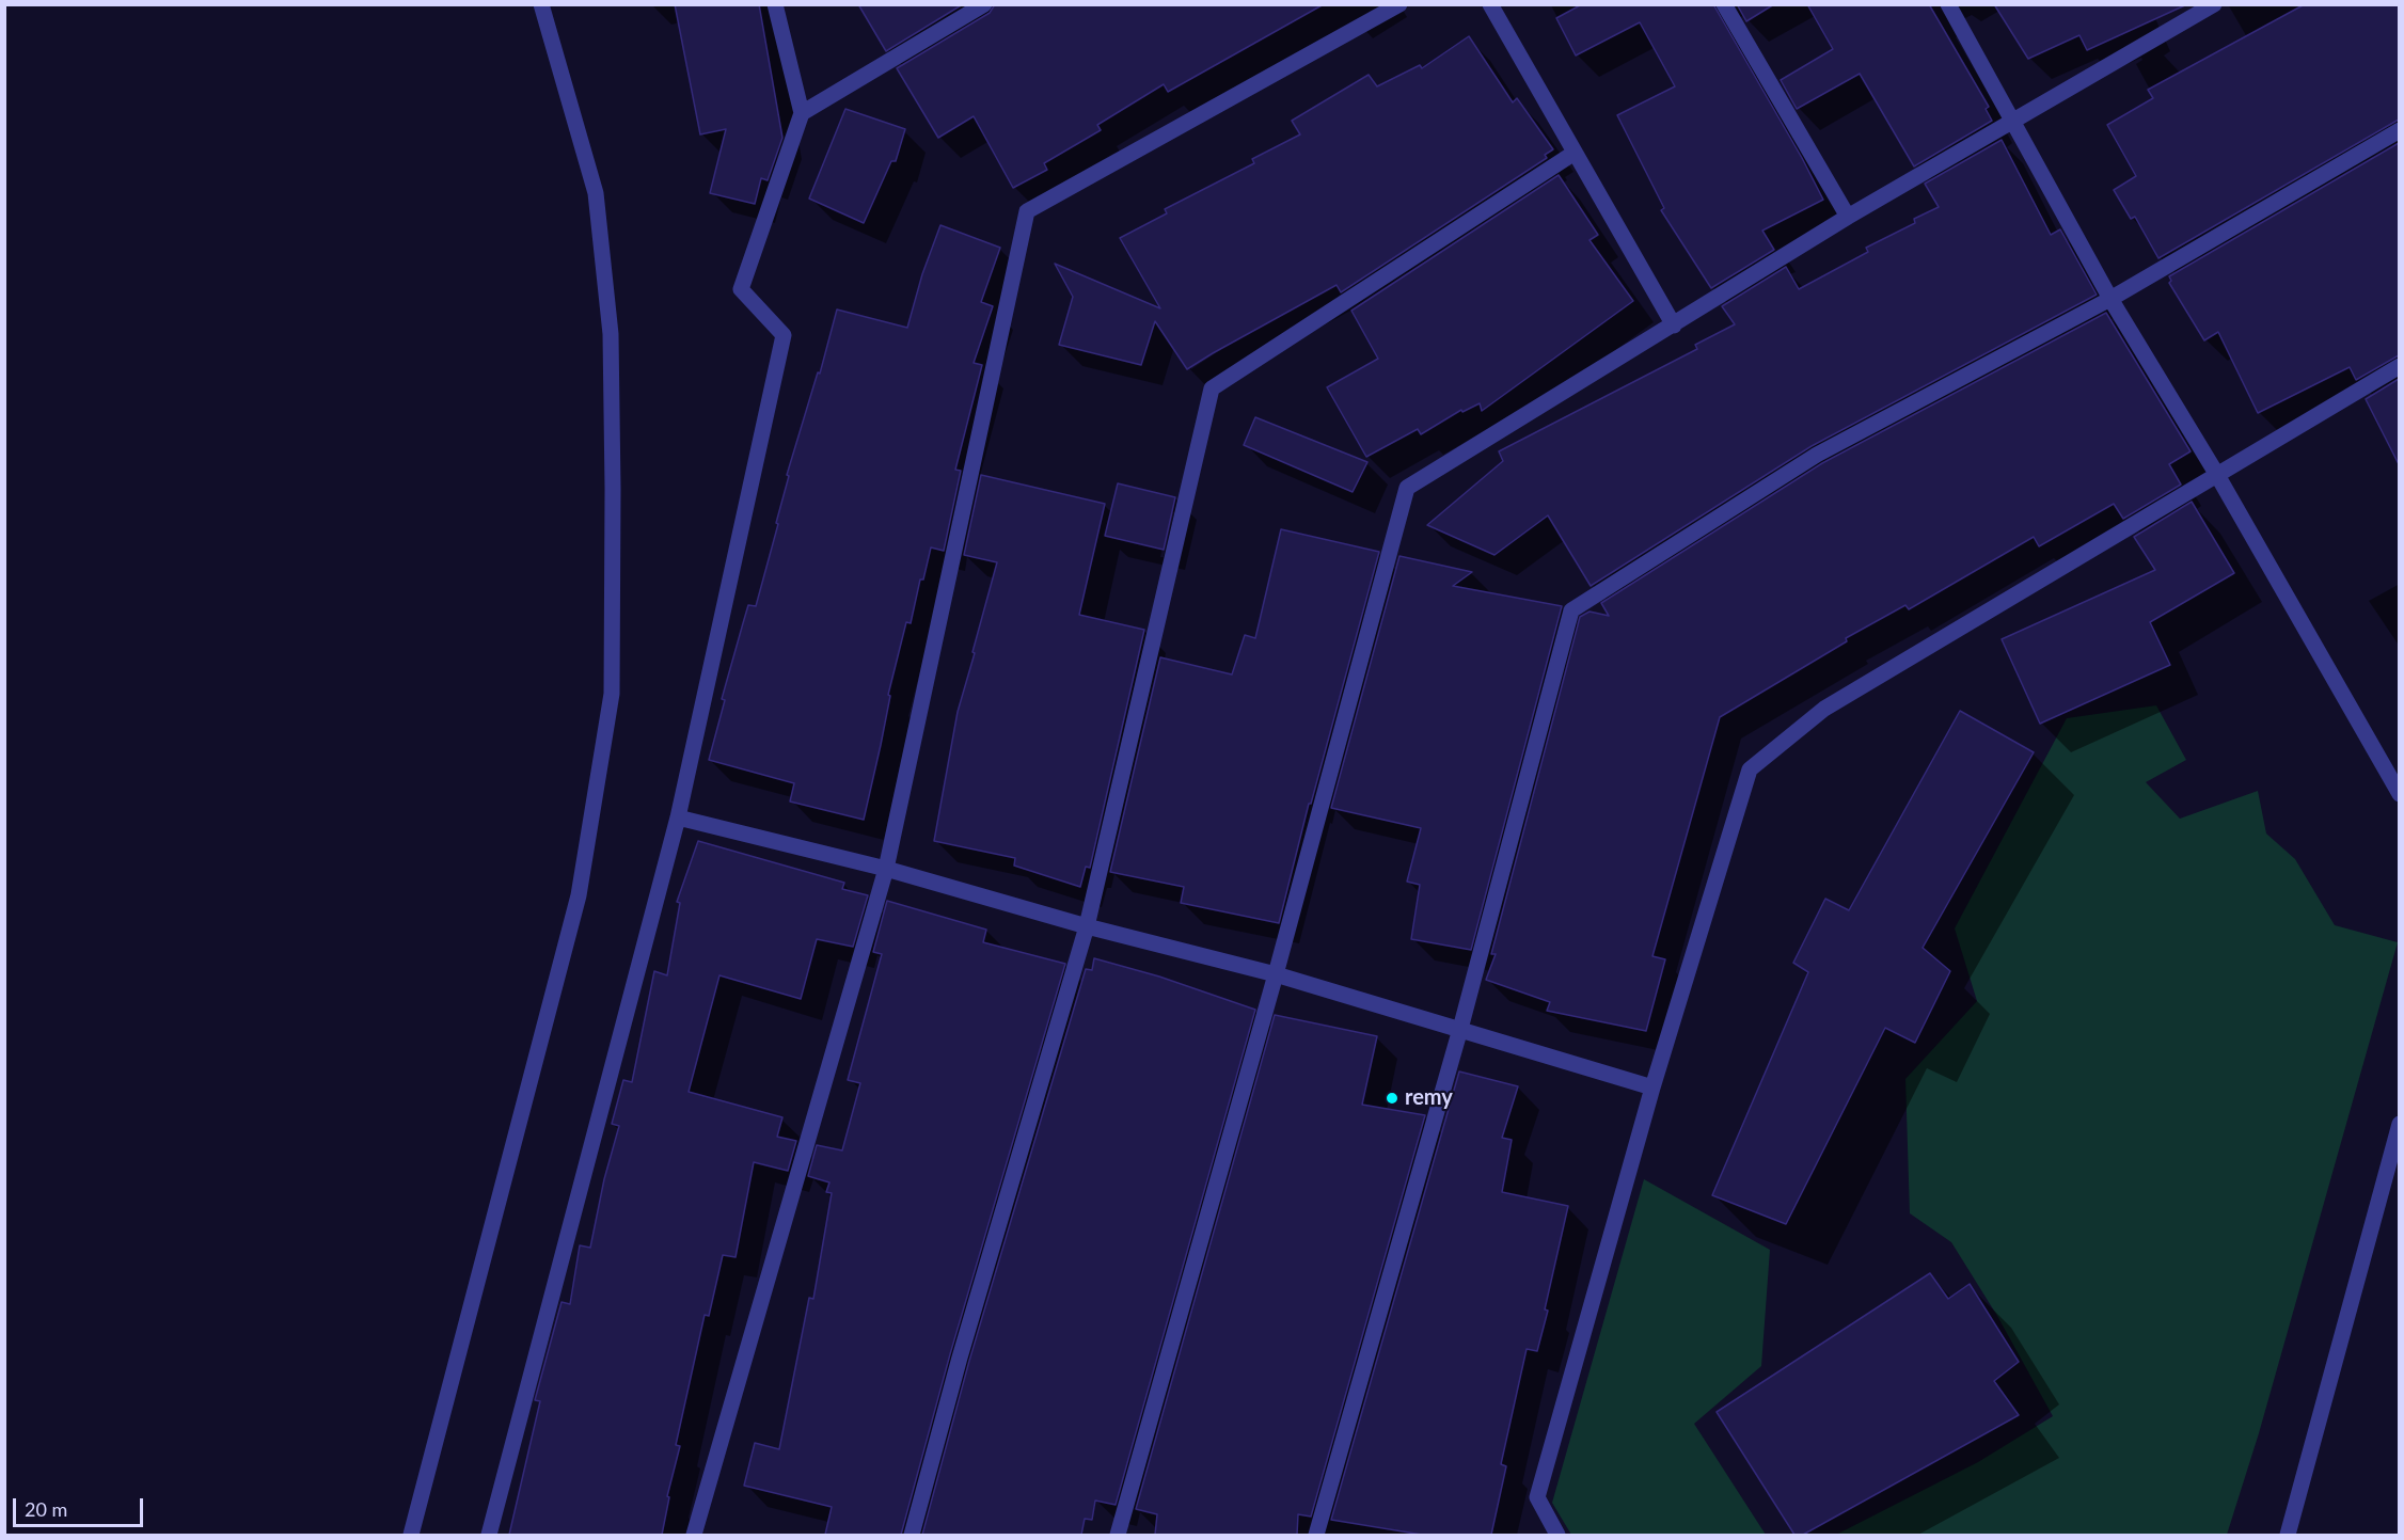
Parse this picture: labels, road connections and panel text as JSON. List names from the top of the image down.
{
  "places": ["remy"],
  "scale_bar": "20 m"
}
